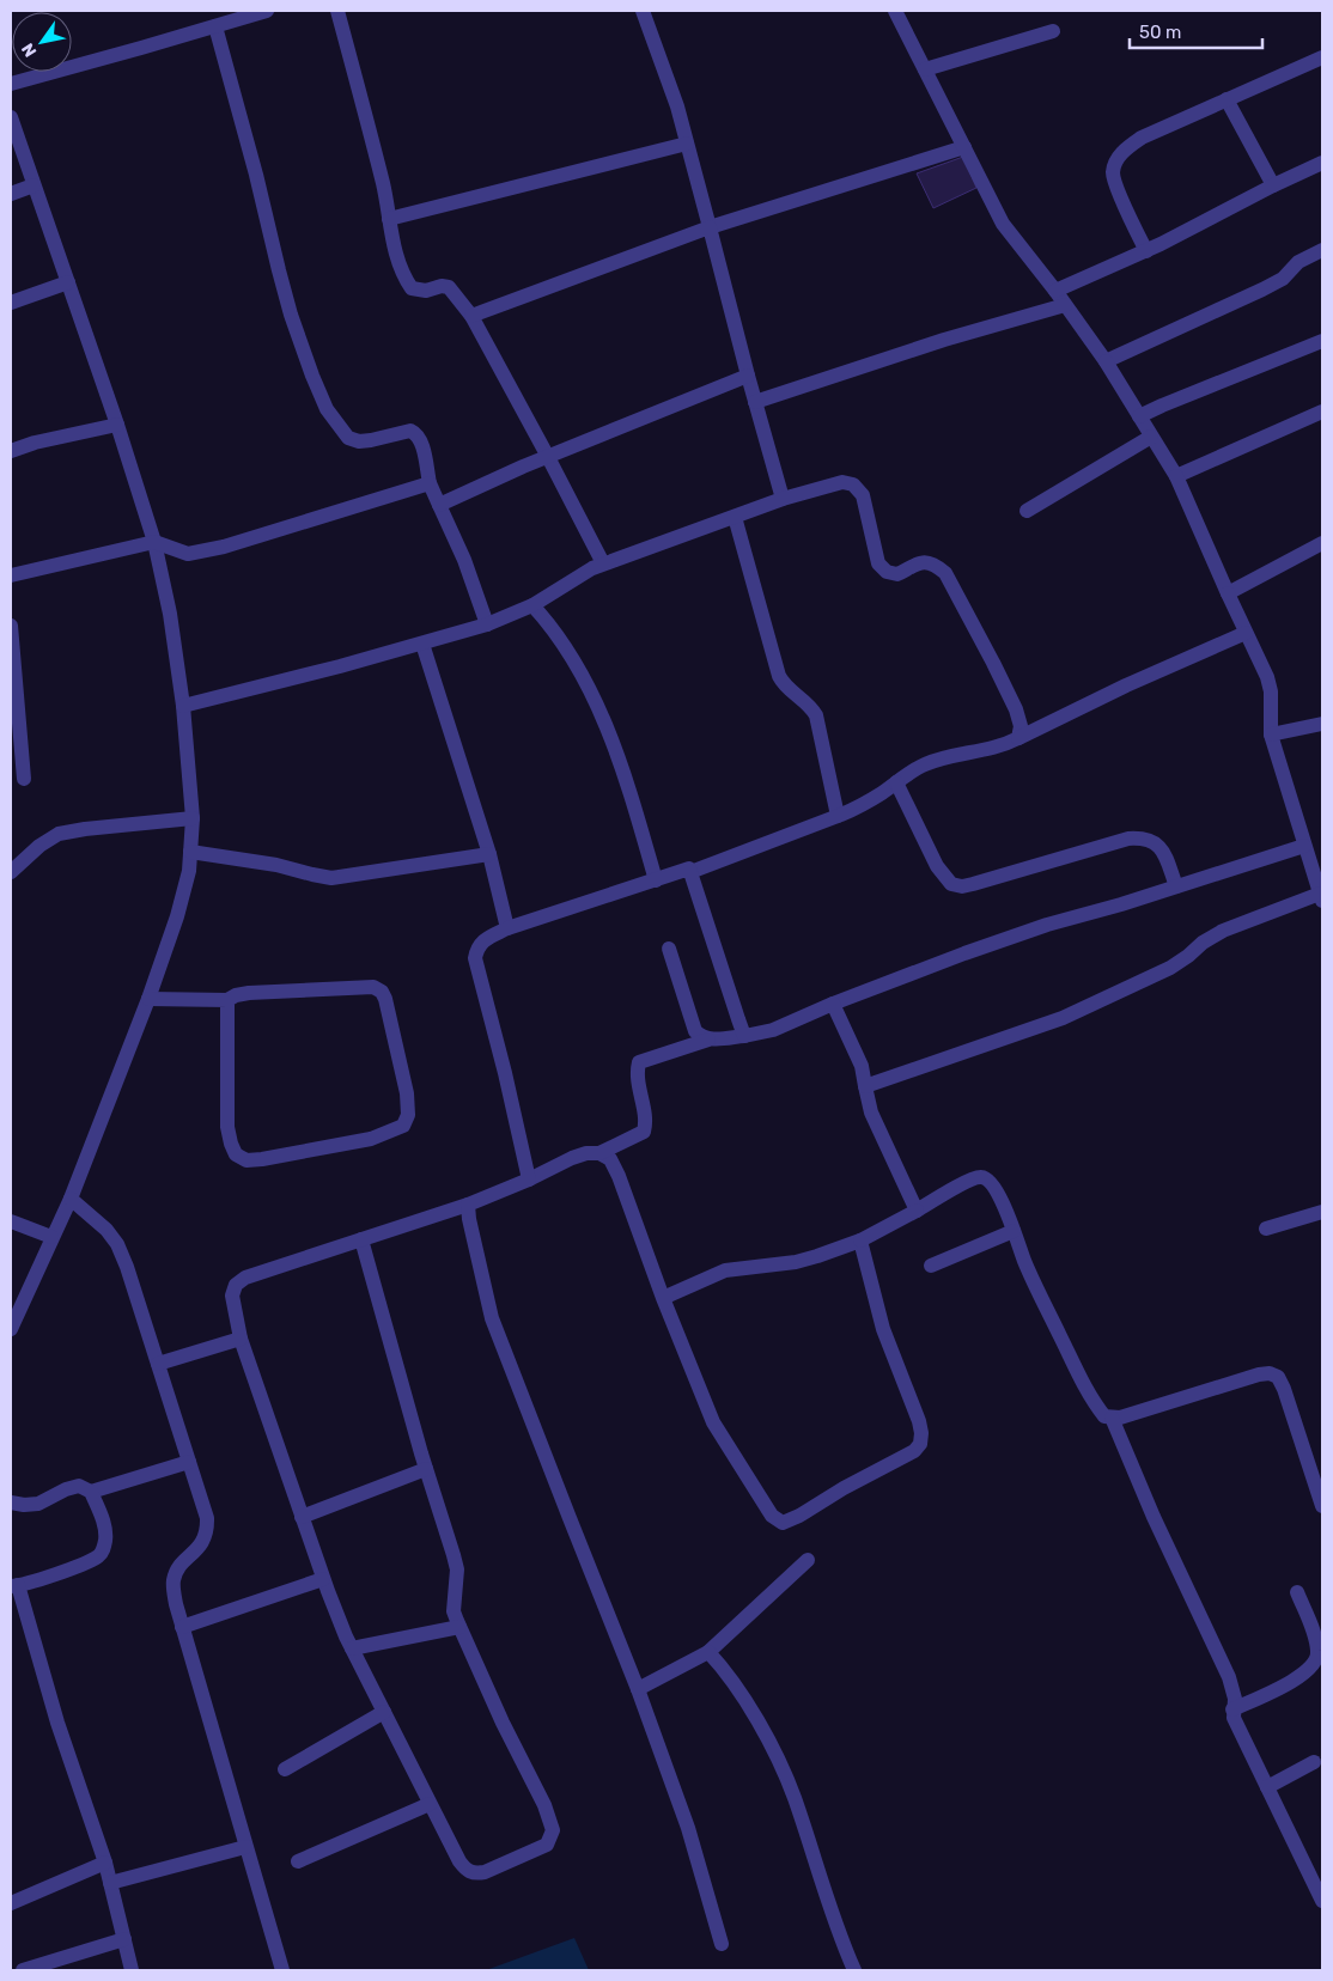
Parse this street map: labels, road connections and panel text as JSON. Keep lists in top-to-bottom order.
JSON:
{
  "scale_bar": "50 m",
  "north": "bottom left"
}
